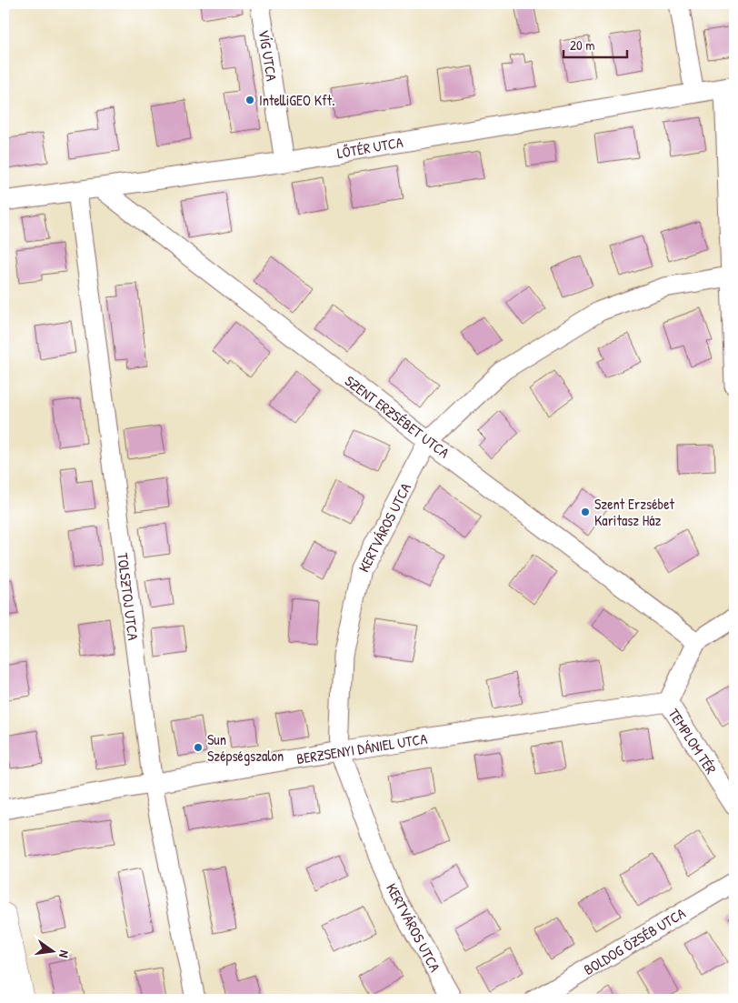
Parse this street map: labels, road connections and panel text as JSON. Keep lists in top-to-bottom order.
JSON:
{
  "streets": {
    "street": [
      "VÍG UTCA",
      "LŐTÉR UTCA",
      "SZENT ERZSÉBET UTCA",
      "KERTVÁROS UTCA",
      "TOLSZTOJ UTCA",
      "TEMPLOM TÉR",
      "BERZSENYI DÁNIEL UTCA",
      "BOLDOG ÖZSÉB UTCA"
    ]
  },
  "crossings": [
    ["VÍG UTCA", "LŐTÉR UTCA"],
    ["LŐTÉR UTCA", "SZENT ERZSÉBET UTCA"],
    ["LŐTÉR UTCA", "TOLSZTOJ UTCA"],
    ["SZENT ERZSÉBET UTCA", "KERTVÁROS UTCA"],
    ["SZENT ERZSÉBET UTCA", "TEMPLOM TÉR"],
    ["KERTVÁROS UTCA", "BERZSENYI DÁNIEL UTCA"],
    ["TOLSZTOJ UTCA", "BERZSENYI DÁNIEL UTCA"],
    ["TEMPLOM TÉR", "BERZSENYI DÁNIEL UTCA"]
  ],
  "places": ["IntelliGEO Kft.", "Szent Erzsébet Karitasz Ház", "Sun Szépségszalon"],
  "scale_bar": "20 m",
  "north": "right"
}
